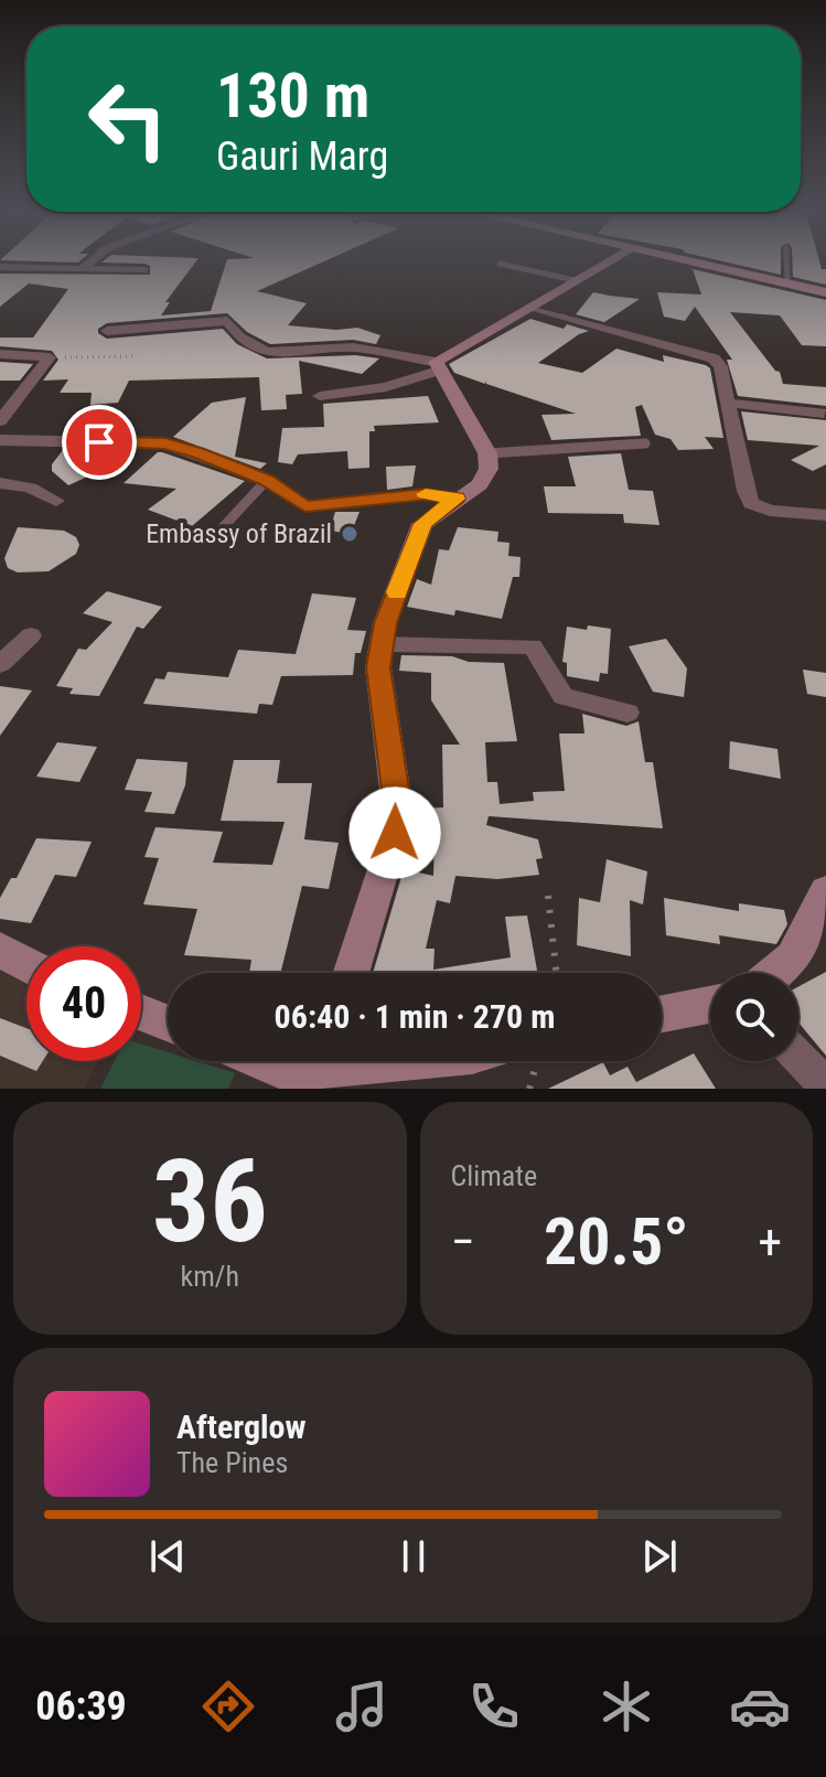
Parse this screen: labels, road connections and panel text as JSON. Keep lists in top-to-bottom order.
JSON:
{
  "places": ["Embassy of Brazil"],
  "page": {
    "turn": ["130 m", "Gauri Marg"],
    "limit": "40",
    "trip": "06:40 · 1 min · 270 m",
    "tile": [
      ["36", "km/h"],
      "Climate"
    ],
    "heat": ["−", "20.5°", "+"],
    "song": ["Afterglow", "The Pines"],
    "tabs": "06:39"
  }
}
